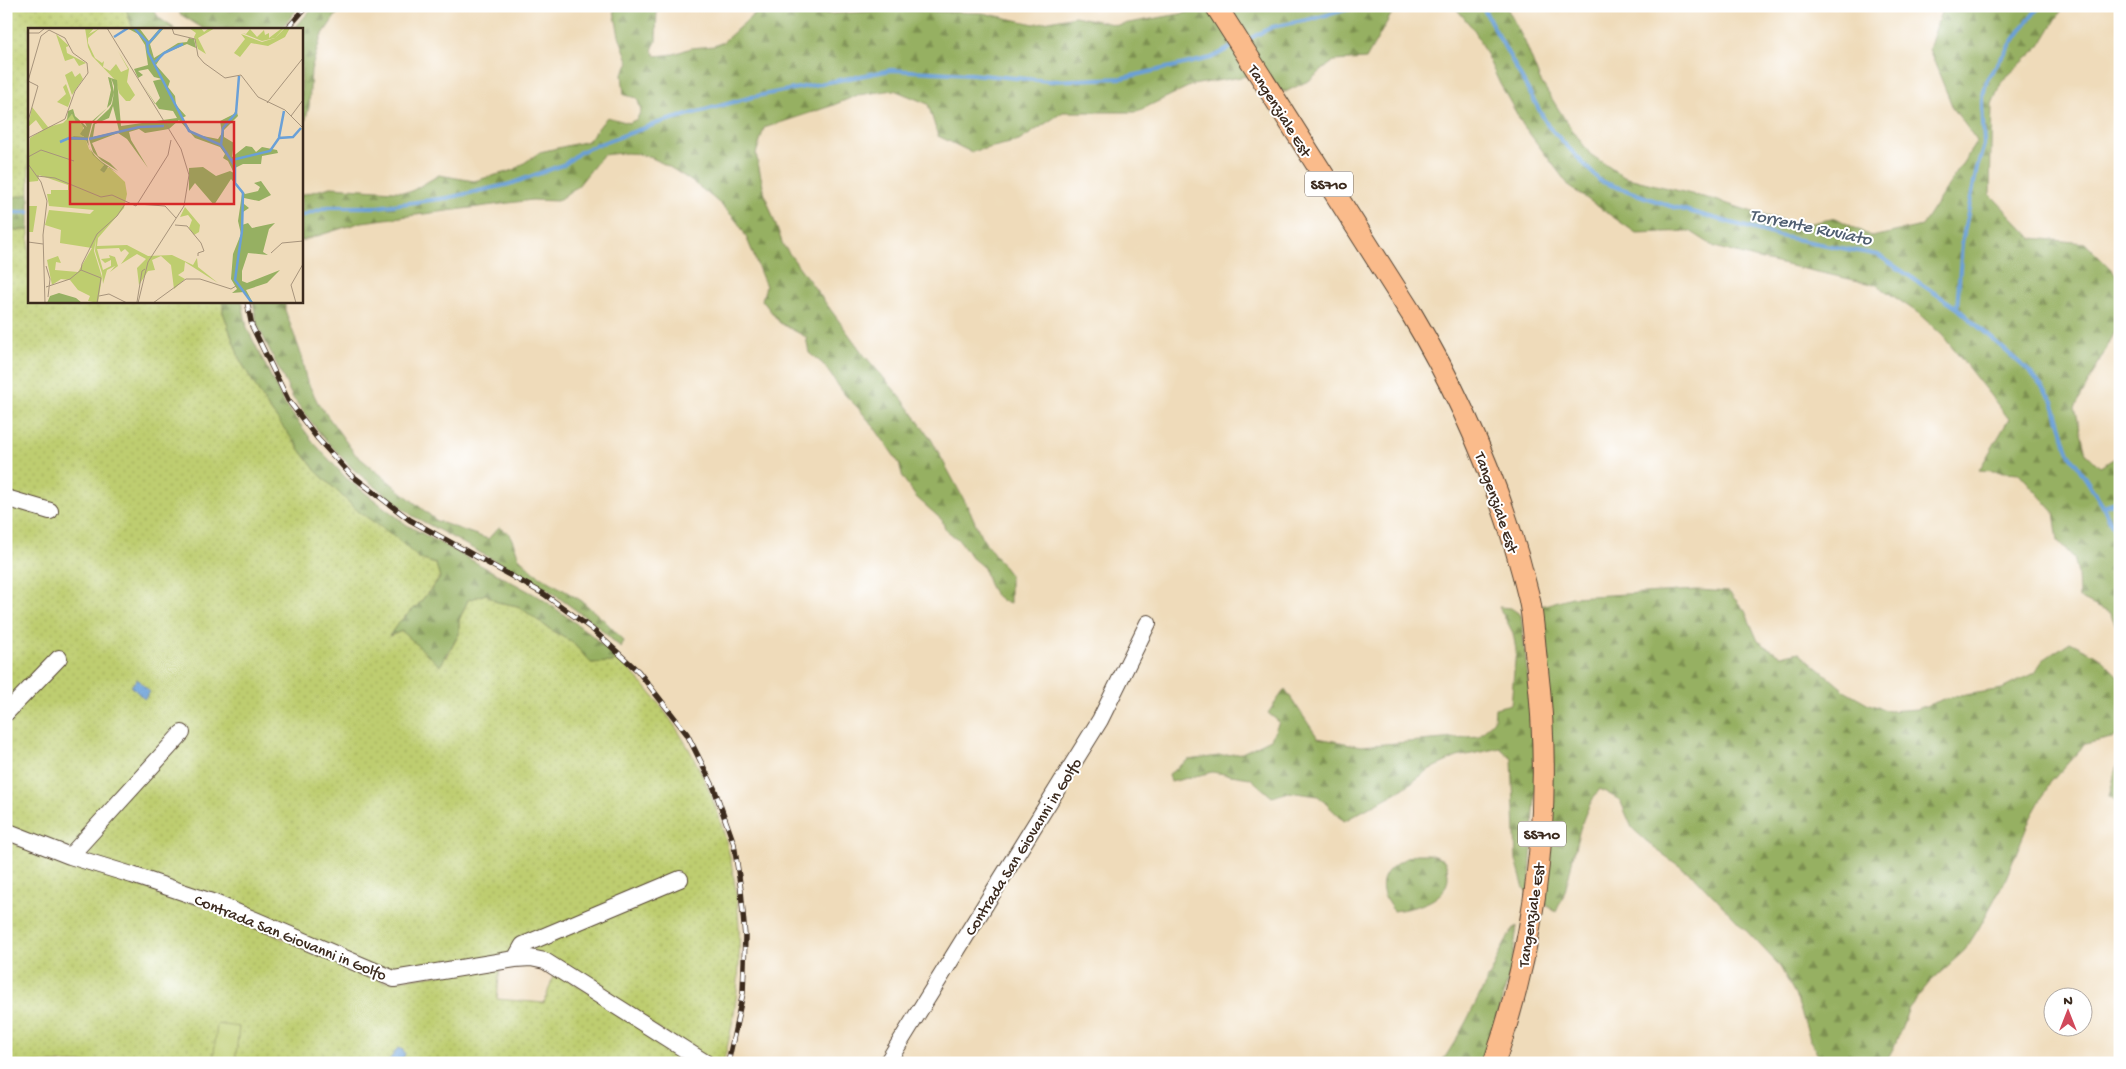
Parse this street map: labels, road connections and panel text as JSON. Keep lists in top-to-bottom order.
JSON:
{
  "streets": {
    "main road": ["Tangenziale Est", "SS710"],
    "street": ["Contrada San Giovanni in Golfo"]
  },
  "water": ["Torrente Ruviato"],
  "north": "top"
}
